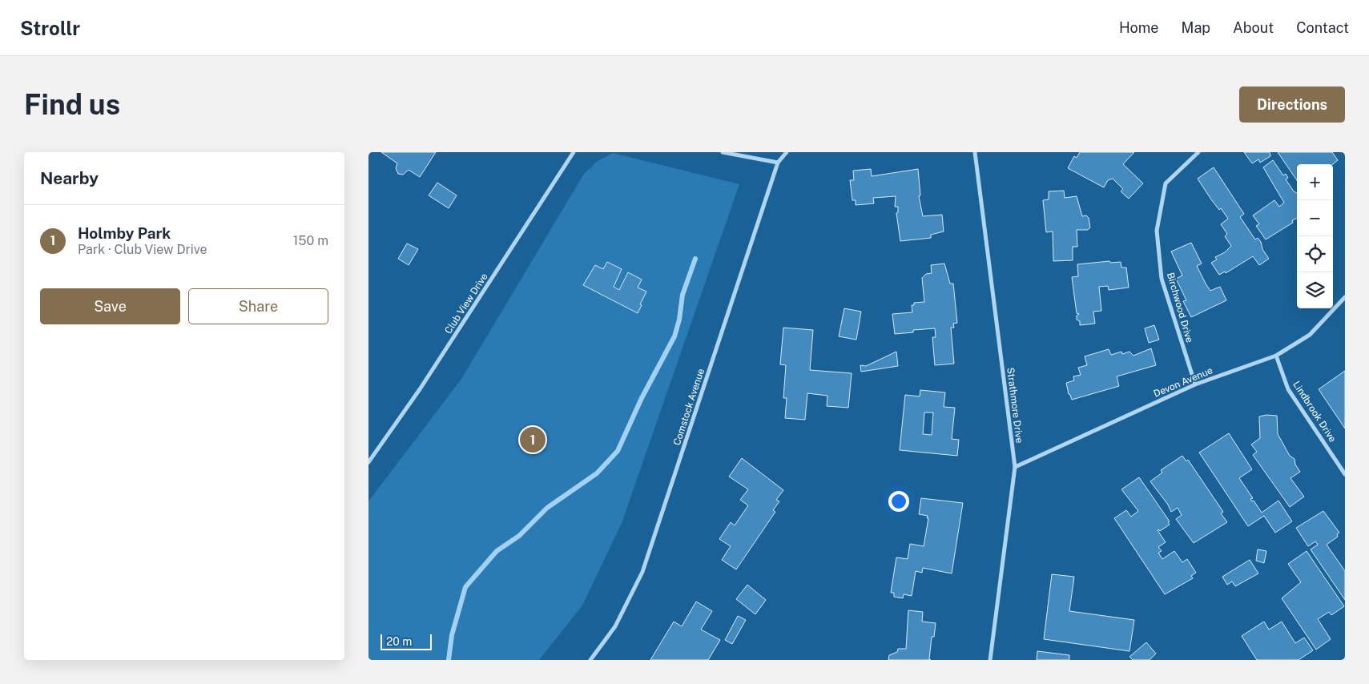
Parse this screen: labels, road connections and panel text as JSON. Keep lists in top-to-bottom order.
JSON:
{
  "streets": {
    "street": [
      "Club View Drive",
      "Birchwood Drive",
      "Devon Avenue",
      "Strathmore Drive",
      "Comstock Avenue",
      "Lindbrook Drive"
    ]
  },
  "crossings": [
    ["Birchwood Drive", "Devon Avenue"],
    ["Devon Avenue", "Strathmore Drive"],
    ["Devon Avenue", "Lindbrook Drive"]
  ],
  "scale_bar": "20 m",
  "page": {
    "header": "Strollr",
    "nav": [
      "Home",
      "Map",
      "About",
      "Contact"
    ],
    "buttons": [
      "Directions",
      ["Save", "Share"]
    ],
    "title": "Find us",
    "heading": "Nearby",
    "map_buttons": ["+", "−"],
    "list": [
      {
        "mark": "1",
        "name": "Holmby Park",
        "note": "Park · Club View Drive",
        "value": "150 m"
      }
    ],
    "pins": "1",
    "scale": "20 m"
  }
}
